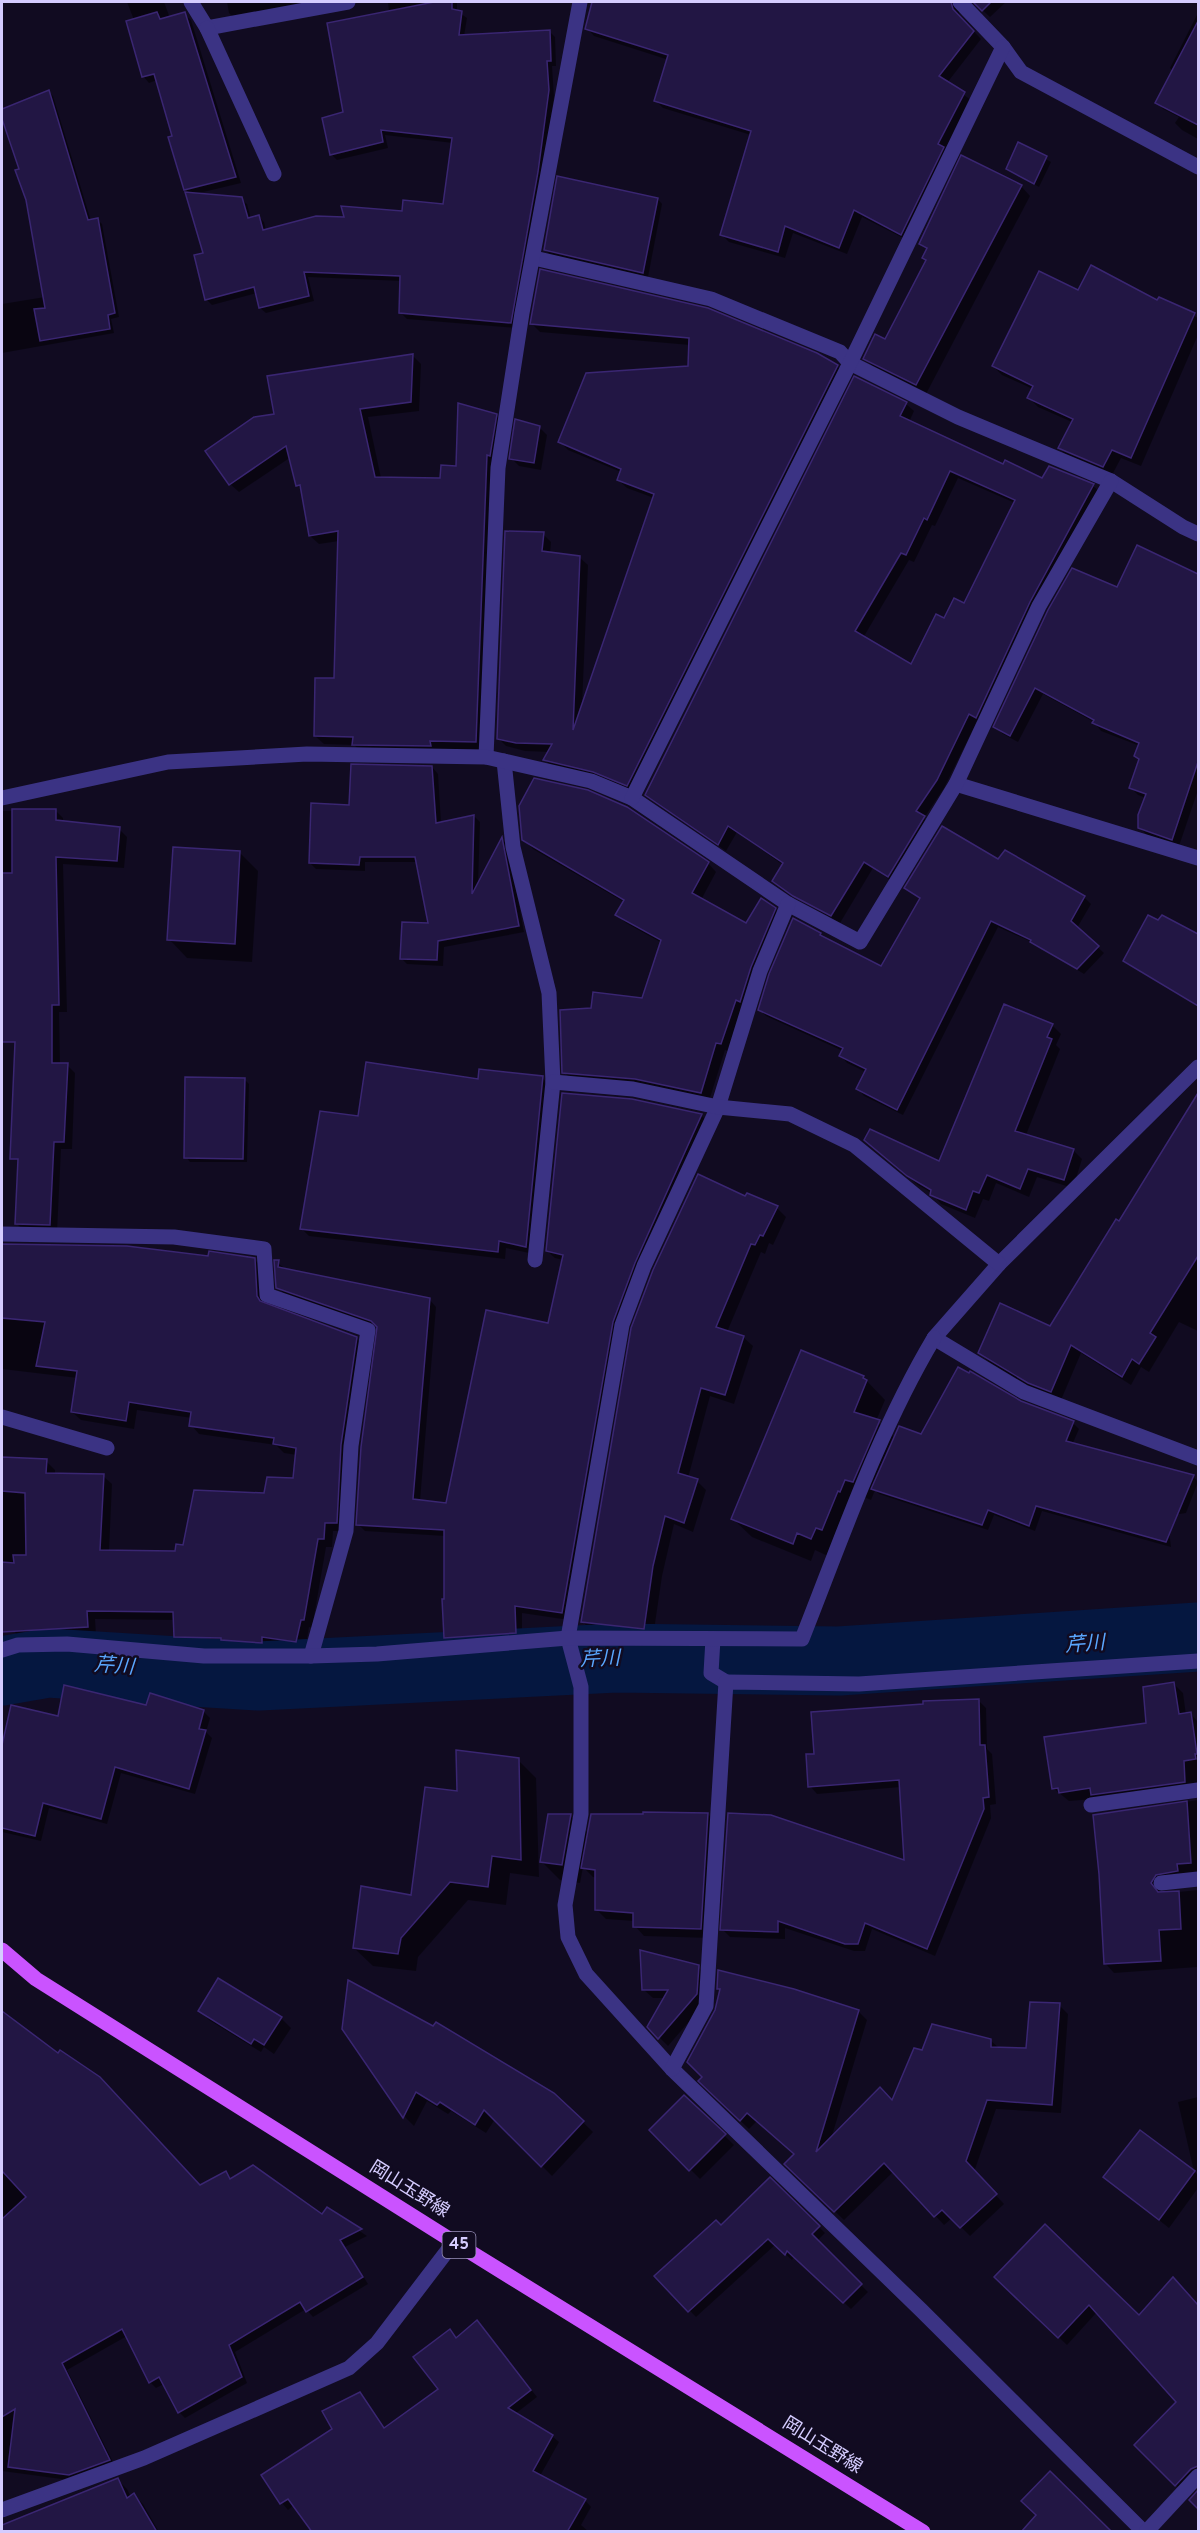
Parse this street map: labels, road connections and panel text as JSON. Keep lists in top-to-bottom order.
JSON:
{
  "streets": {
    "main road": ["岡山玉野線", "45"]
  },
  "water": ["芹川"]
}
